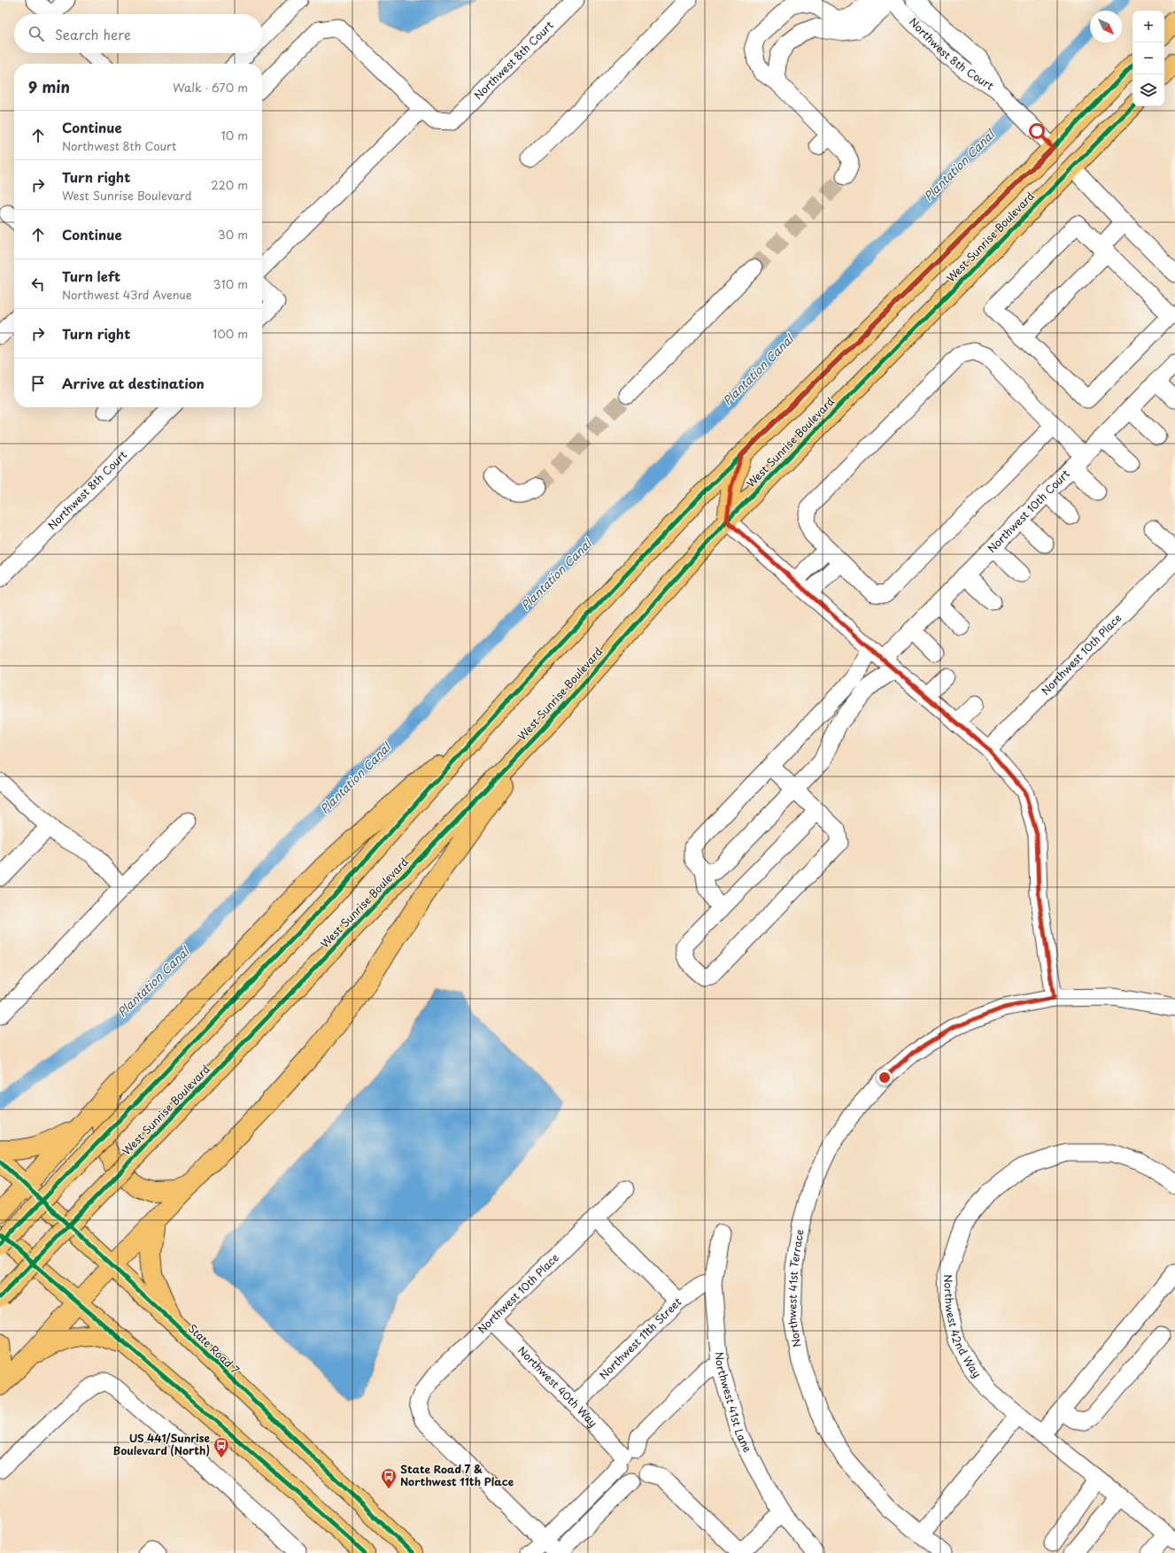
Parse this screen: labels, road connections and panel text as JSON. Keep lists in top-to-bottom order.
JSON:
{
  "streets": {
    "main road": ["West Sunrise Boulevard", "State Road 7"],
    "street": [
      "Northwest 8th Court",
      "Northwest 10th Court",
      "Northwest 10th Place",
      "Northwest 41st Terrace",
      "Northwest 42nd Way",
      "Northwest 11th Street",
      "Northwest 40th Way",
      "Northwest 41st Lane"
    ]
  },
  "crossings": [
    ["Northwest 8th Court", "West Sunrise Boulevard"],
    ["Northwest 10th Place", "Northwest 40th Way"],
    ["Northwest 11th Street", "Northwest 40th Way"],
    ["Northwest 11th Street", "Northwest 41st Lane"]
  ],
  "water": ["Plantation Canal"],
  "places": {
    "bus stop": ["US 441/Sunrise Boulevard (North)", "State Road 7 & Northwest 11th Place"]
  },
  "north": "bottom right",
  "page": {
    "map_buttons": ["+", "−"],
    "search": "Search here",
    "heading": ["9 min", "Walk · 670 m"],
    "list": [
      ["Continue", "Northwest 8th Court", "10 m"],
      ["Turn right", "West Sunrise Boulevard", "220 m"],
      ["Continue", "30 m"],
      ["Turn left", "Northwest 43rd Avenue", "310 m"],
      ["Turn right", "100 m"],
      "Arrive at destination"
    ]
  }
}
